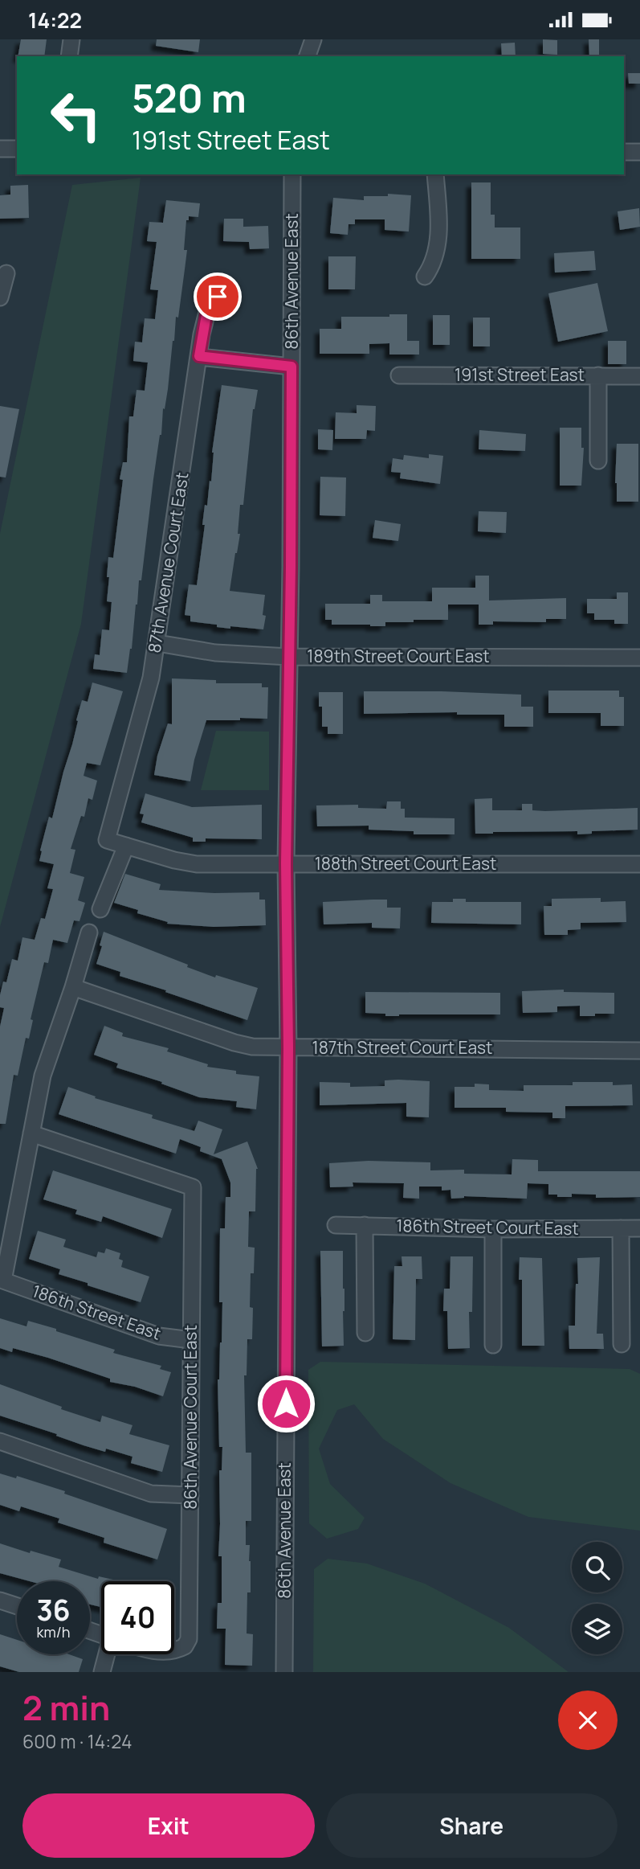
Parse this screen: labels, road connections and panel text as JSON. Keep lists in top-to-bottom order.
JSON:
{
  "streets": {
    "street": [
      "86th Avenue East",
      "191st Street East",
      "87th Avenue Court East",
      "189th Street Court East",
      "188th Street Court East",
      "187th Street Court East",
      "186th Street Court East",
      "186th Street East",
      "86th Avenue Court East"
    ]
  },
  "crossings": [
    ["86th Avenue East", "189th Street Court East"],
    ["86th Avenue East", "188th Street Court East"],
    ["86th Avenue East", "187th Street Court East"],
    ["87th Avenue Court East", "189th Street Court East"],
    ["87th Avenue Court East", "188th Street Court East"],
    ["186th Street East", "86th Avenue Court East"]
  ],
  "page": {
    "status": "14:22",
    "turn": ["520 m", "191st Street East"],
    "speed": "36 km/h",
    "limit": "40",
    "heading": ["2 min", "600 m · 14:24"],
    "buttons": ["Exit", "Share"]
  }
}
